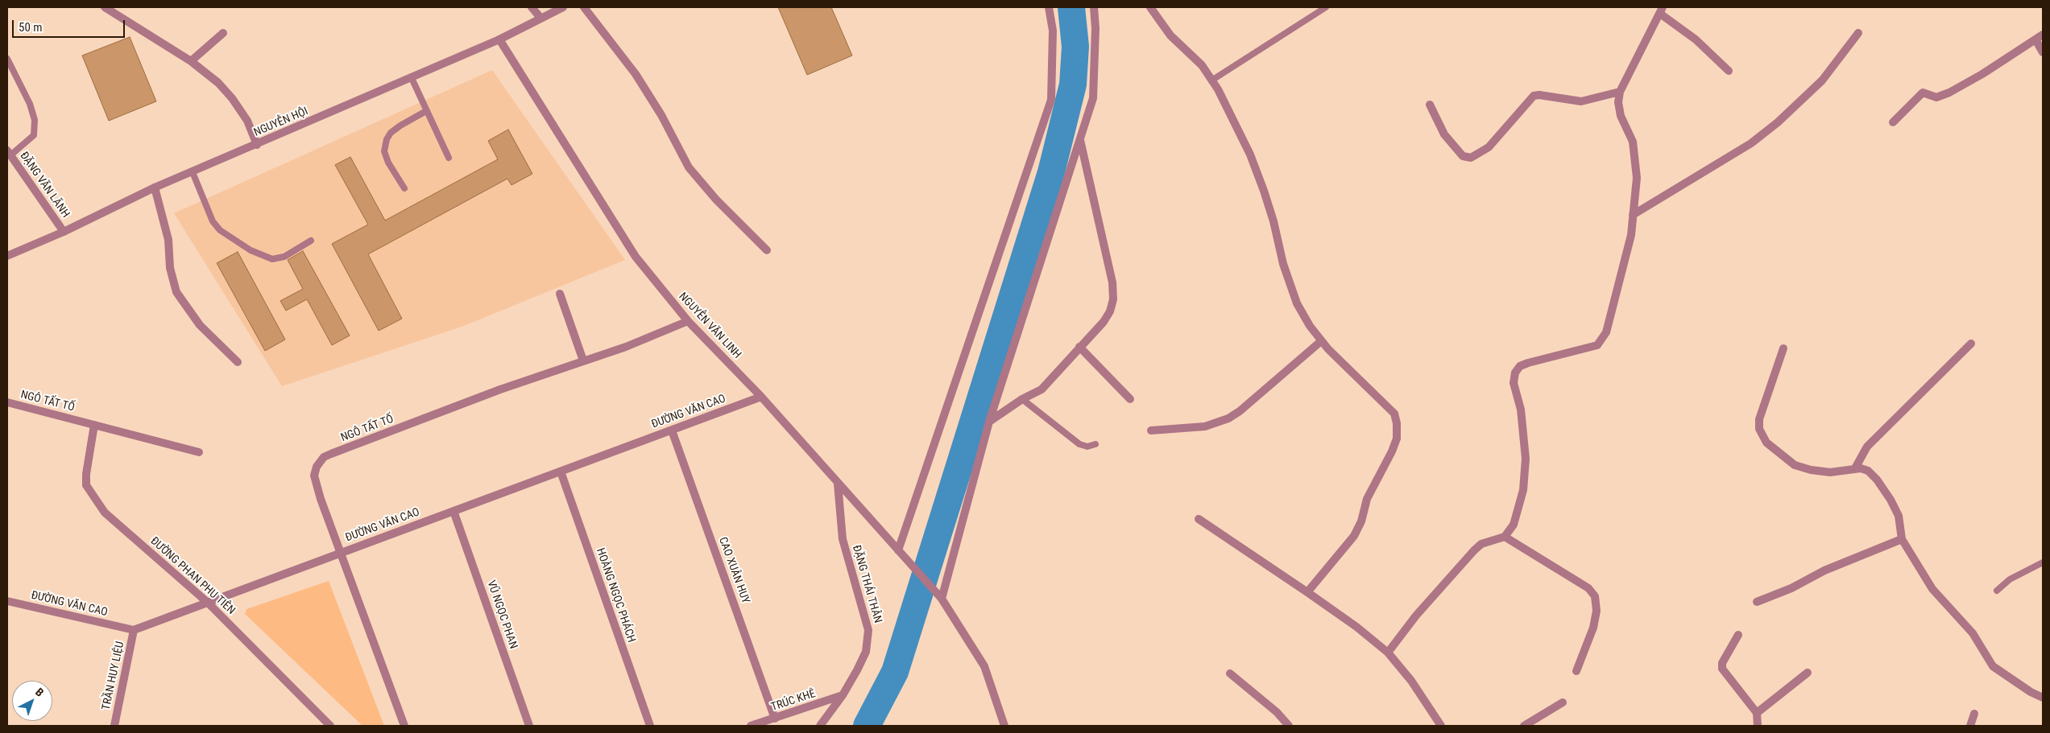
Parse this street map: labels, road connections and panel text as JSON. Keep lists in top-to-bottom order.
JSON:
{
  "streets": {
    "street": [
      "NGUYỄN HỘI",
      "ĐẶNG VĂN LÃNH",
      "NGUYỄN VĂN LINH",
      "NGÔ TẤT TỐ",
      "ĐƯỜNG VĂN CAO",
      "CAO XUÂN HUY",
      "ĐƯỜNG PHAN PHU TIÊN",
      "ĐẶNG THÁI THÂN",
      "HOÀNG NGỌC PHÁCH",
      "VŨ NGỌC PHAN",
      "TRẦN HUY LIỆU",
      "TRÚC KHÊ"
    ]
  },
  "crossings": [
    ["NGUYỄN HỘI", "ĐẶNG VĂN LÃNH"],
    ["NGUYỄN HỘI", "NGUYỄN VĂN LINH"],
    ["NGUYỄN VĂN LINH", "NGÔ TẤT TỐ"],
    ["NGUYỄN VĂN LINH", "ĐƯỜNG VĂN CAO"],
    ["NGUYỄN VĂN LINH", "ĐẶNG THÁI THÂN"],
    ["NGÔ TẤT TỐ", "ĐƯỜNG VĂN CAO"],
    ["NGÔ TẤT TỐ", "ĐƯỜNG PHAN PHU TIÊN"],
    ["ĐƯỜNG VĂN CAO", "CAO XUÂN HUY"],
    ["ĐƯỜNG VĂN CAO", "ĐƯỜNG PHAN PHU TIÊN"],
    ["ĐƯỜNG VĂN CAO", "HOÀNG NGỌC PHÁCH"],
    ["ĐƯỜNG VĂN CAO", "VŨ NGỌC PHAN"],
    ["ĐƯỜNG VĂN CAO", "TRẦN HUY LIỆU"],
    ["CAO XUÂN HUY", "TRÚC KHÊ"],
    ["ĐẶNG THÁI THÂN", "TRÚC KHÊ"]
  ],
  "scale_bar": "50 m",
  "north": "top right"
}
